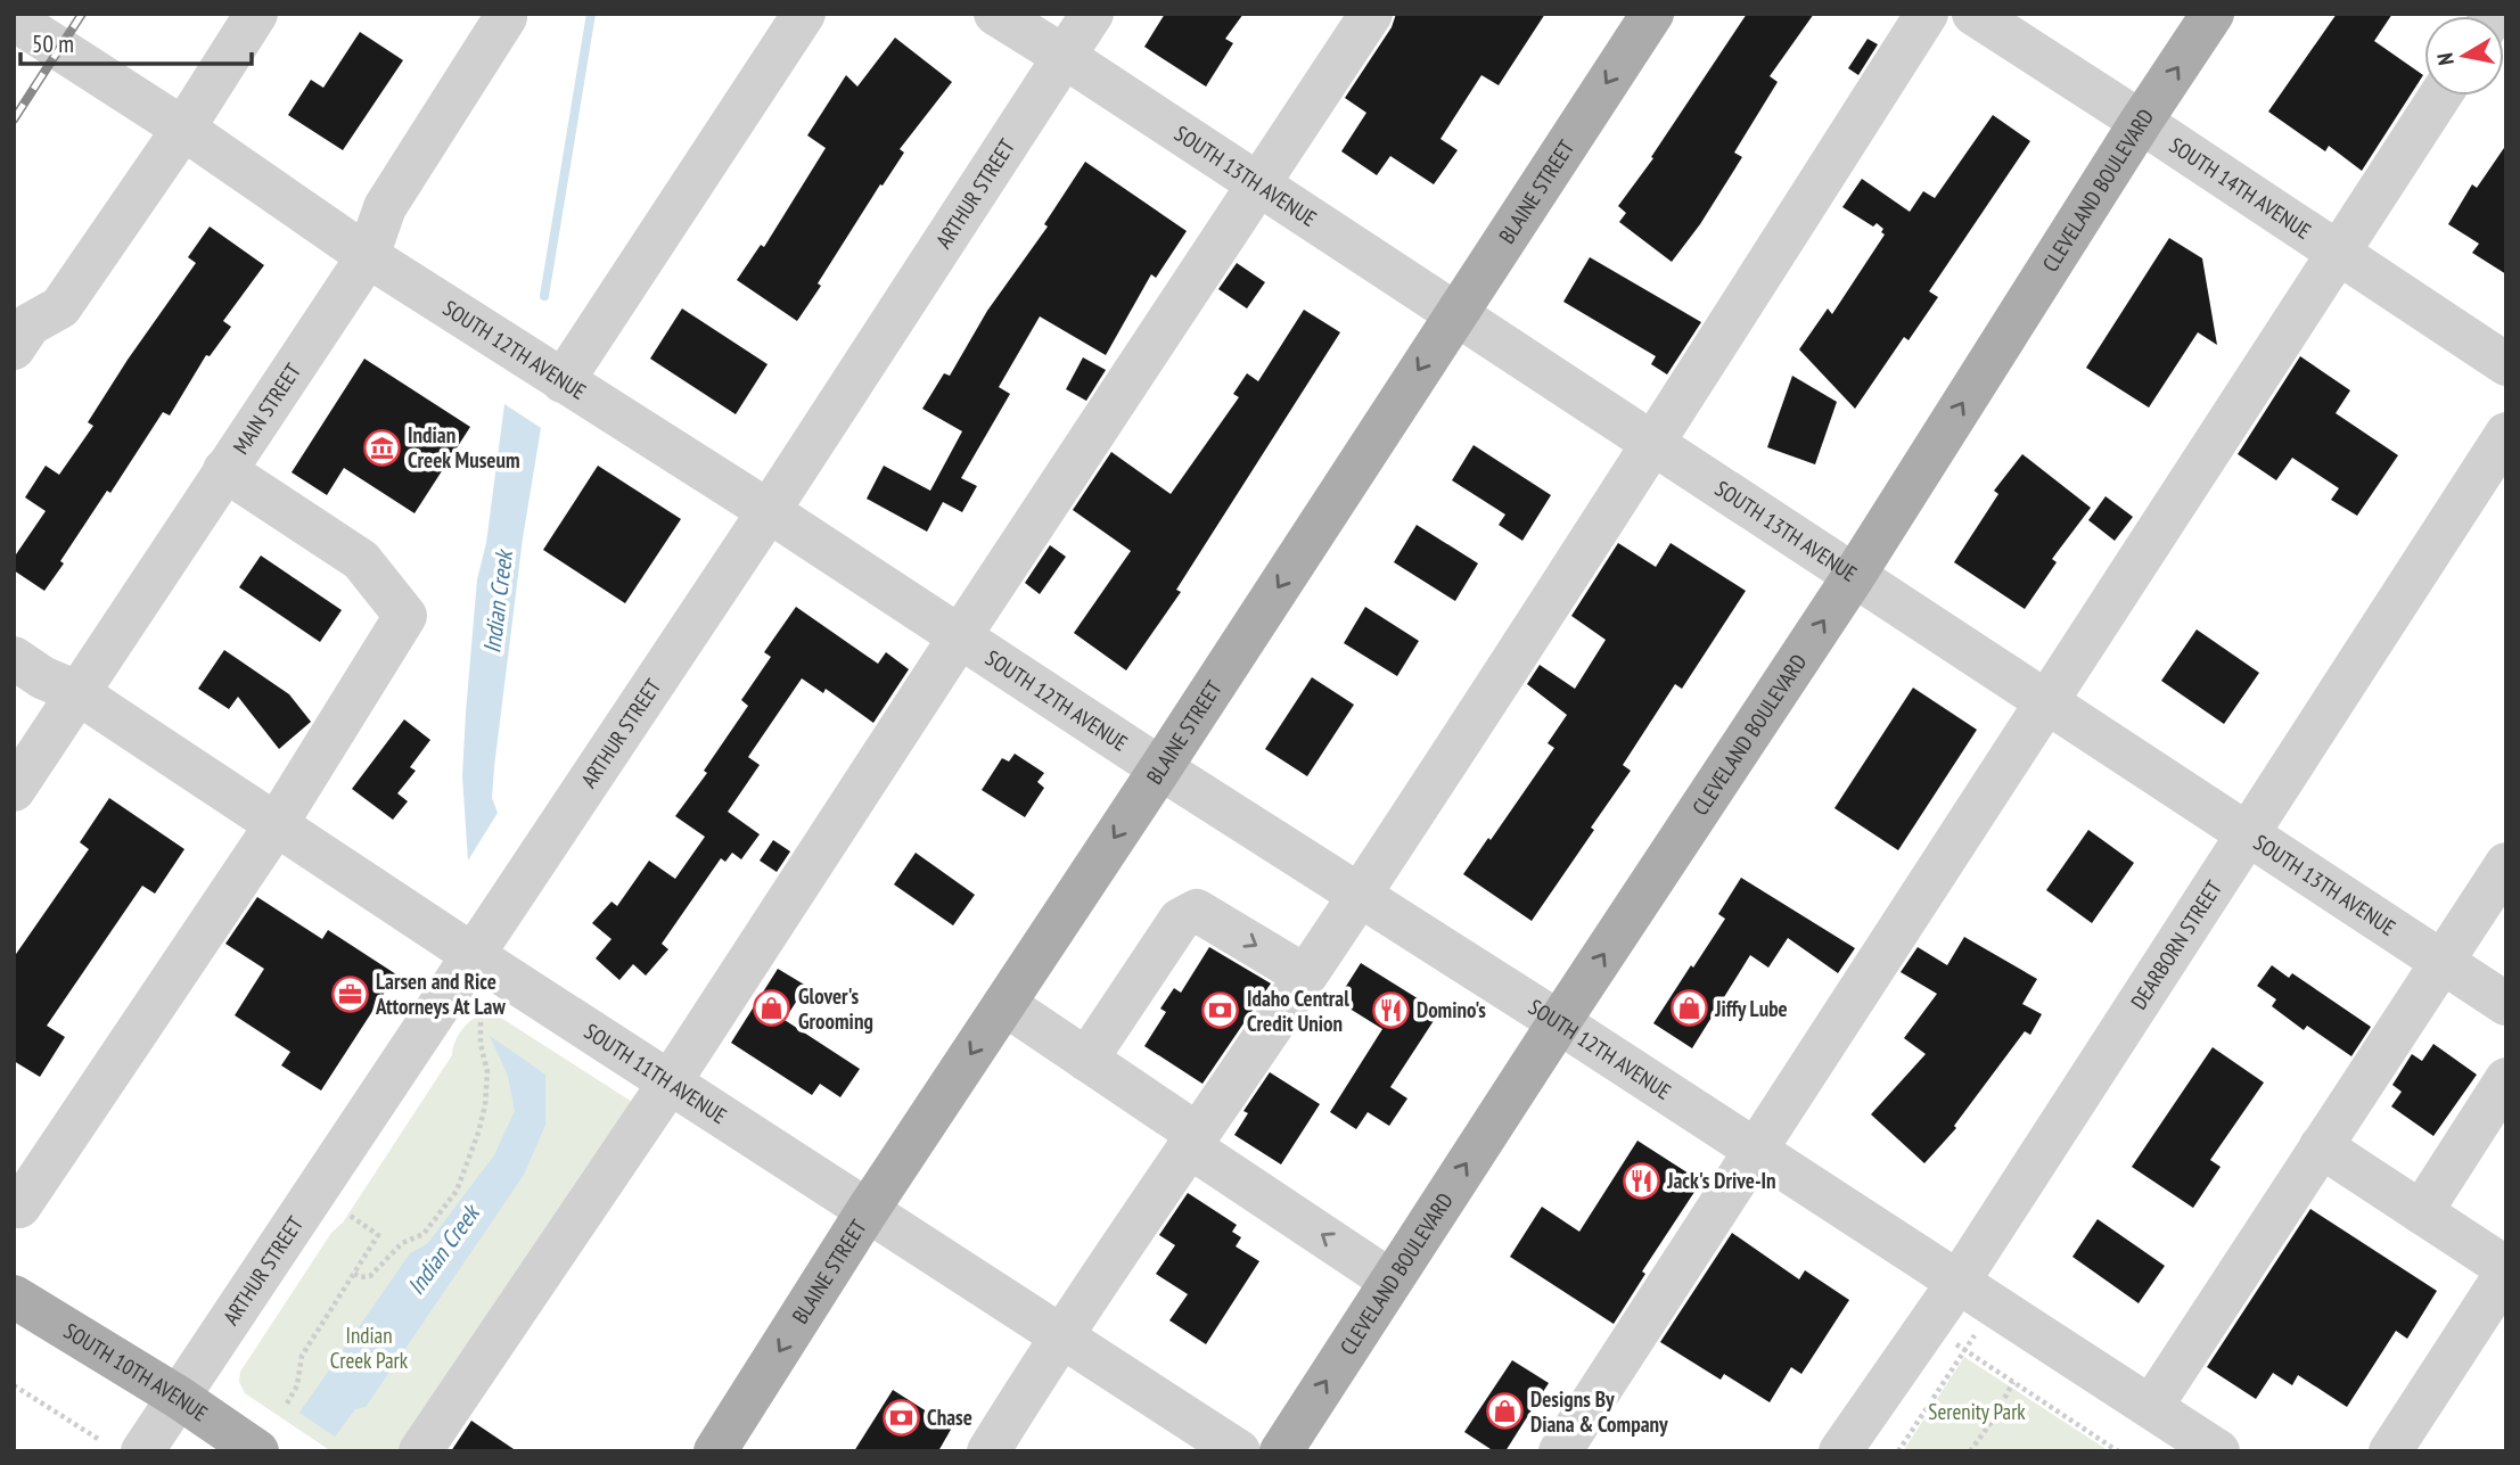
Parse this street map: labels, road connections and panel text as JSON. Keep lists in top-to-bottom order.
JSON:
{
  "streets": {
    "main road": ["BLAINE STREET", "CLEVELAND BOULEVARD", "SOUTH 10TH AVENUE"],
    "street": [
      "SOUTH 13TH AVENUE",
      "SOUTH 14TH AVENUE",
      "ARTHUR STREET",
      "SOUTH 12TH AVENUE",
      "MAIN STREET",
      "DEARBORN STREET",
      "SOUTH 11TH AVENUE"
    ]
  },
  "crossings": [
    ["SOUTH 13TH AVENUE", "BLAINE STREET"],
    ["SOUTH 13TH AVENUE", "CLEVELAND BOULEVARD"],
    ["SOUTH 13TH AVENUE", "ARTHUR STREET"],
    ["SOUTH 13TH AVENUE", "DEARBORN STREET"],
    ["SOUTH 14TH AVENUE", "CLEVELAND BOULEVARD"],
    ["BLAINE STREET", "SOUTH 12TH AVENUE"],
    ["BLAINE STREET", "SOUTH 11TH AVENUE"],
    ["CLEVELAND BOULEVARD", "SOUTH 12TH AVENUE"],
    ["ARTHUR STREET", "SOUTH 12TH AVENUE"],
    ["ARTHUR STREET", "SOUTH 11TH AVENUE"],
    ["ARTHUR STREET", "SOUTH 10TH AVENUE"],
    ["SOUTH 12TH AVENUE", "MAIN STREET"],
    ["SOUTH 12TH AVENUE", "DEARBORN STREET"],
    ["MAIN STREET", "SOUTH 11TH AVENUE"]
  ],
  "one_way": ["BLAINE STREET", "CLEVELAND BOULEVARD"],
  "water": ["Indian Creek"],
  "parks": ["Indian Creek Park", "Serenity Park"],
  "places": {
    "museum": ["Indian Creek Museum"],
    "office": ["Larsen and Rice Attorneys At Law"],
    "shop": ["Glover's Grooming", "Jiffy Lube", "Designs By Diana & Company"],
    "restaurant": ["Domino's", "Jack's Drive-In"],
    "bank": ["Idaho Central Credit Union", "Chase"]
  },
  "scale_bar": "50 m",
  "north": "left"
}
